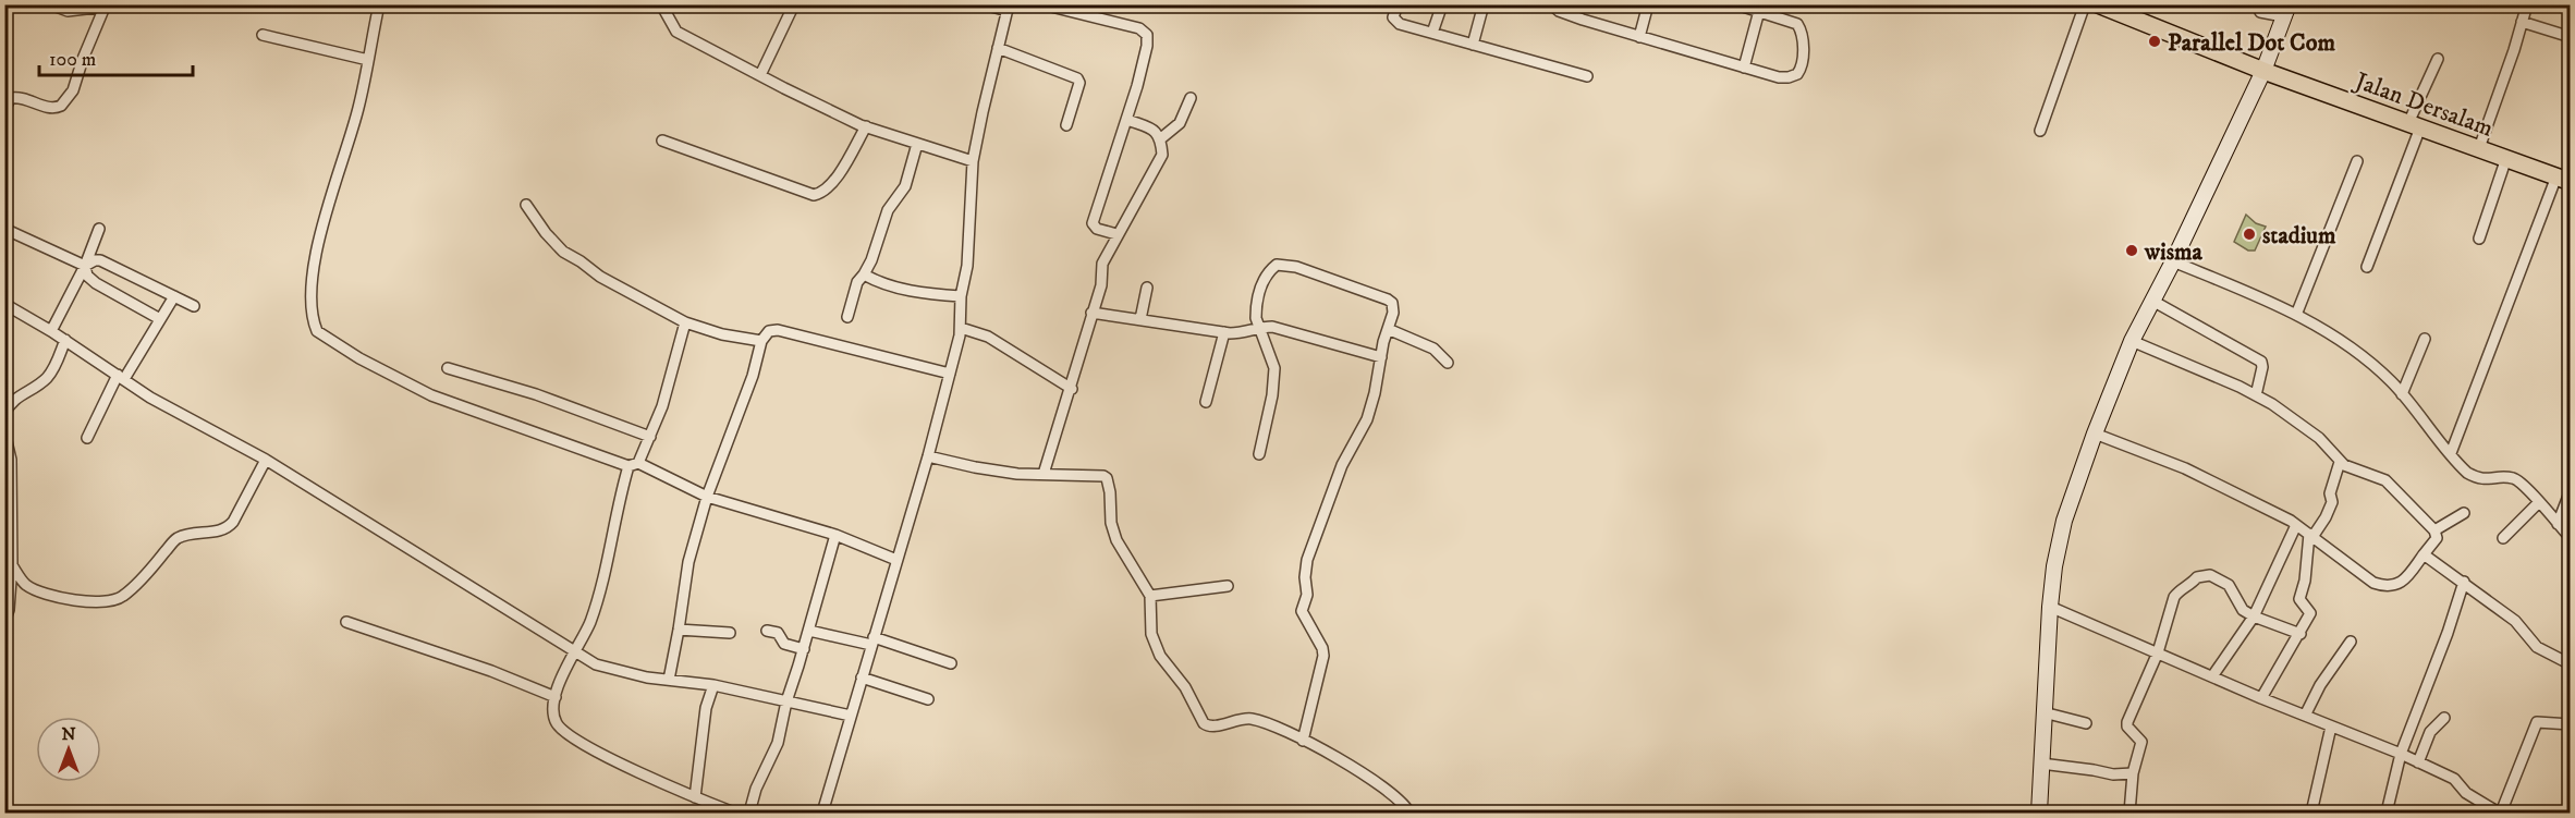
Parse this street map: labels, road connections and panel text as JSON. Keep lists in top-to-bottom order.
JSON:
{
  "streets": {
    "main road": ["Jalan Dersalam"]
  },
  "places": ["Parallel Dot Com", "stadium", "wisma"],
  "scale_bar": "100 m",
  "north": "top"
}
